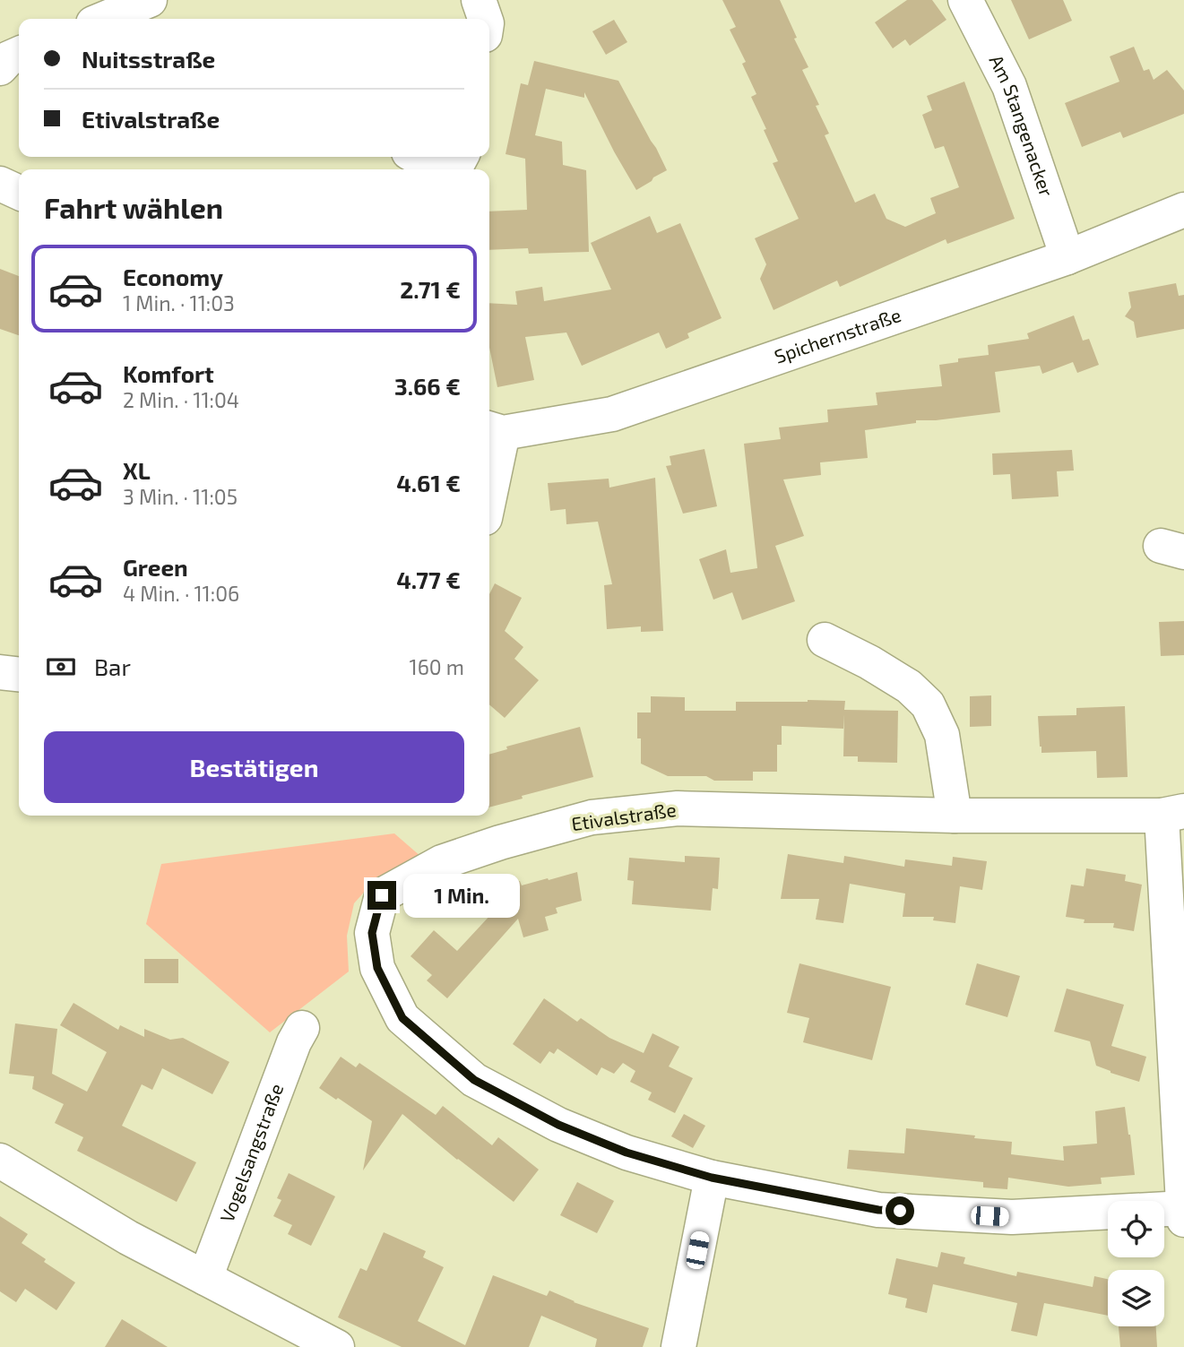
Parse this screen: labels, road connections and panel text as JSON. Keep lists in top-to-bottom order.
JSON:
{
  "streets": {
    "street": [
      "Am Stangenacker",
      "Spichernstraße",
      "Etivalstraße",
      "Vogelsangstraße"
    ]
  },
  "crossings": [
    ["Am Stangenacker", "Spichernstraße"]
  ],
  "page": {
    "banner": ["Nuitsstraße", "Etivalstraße"],
    "heading": "Fahrt wählen",
    "list": [
      {
        "name": "Economy",
        "note": "1 Min. · 11:03",
        "value": "2.71 €"
      },
      {
        "name": "Komfort",
        "note": "2 Min. · 11:04",
        "value": "3.66 €"
      },
      {
        "name": "XL",
        "note": "3 Min. · 11:05",
        "value": "4.61 €"
      },
      {
        "name": "Green",
        "note": "4 Min. · 11:06",
        "value": "4.77 €"
      }
    ],
    "pay": ["Bar", "160 m"],
    "buttons": "Bestätigen",
    "bubble": "1 Min."
  }
}
